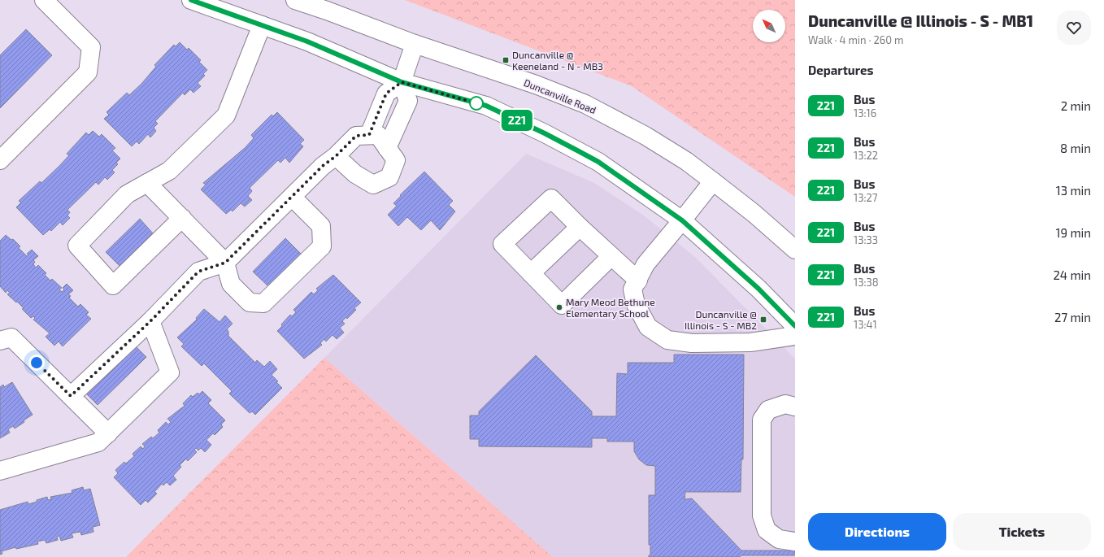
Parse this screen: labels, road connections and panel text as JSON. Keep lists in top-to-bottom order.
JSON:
{
  "streets": {
    "main road": ["Duncanville Road"]
  },
  "places": {
    "transit": ["Duncanville @ Keeneland - N - MB3", "Duncanville @ Illinois - S - MB2"],
    "other": ["Mary Meod Bethune Elementary School"]
  },
  "lines": ["bus line 221"],
  "north": "top left",
  "page": {
    "on_map": "221",
    "heading": [
      ["Duncanville @ Illinois - S - MB1", "Walk · 4 min · 260 m"],
      "Departures"
    ],
    "list": [
      {
        "mark": "221",
        "name": "Bus",
        "note": "13:16",
        "value": "2 min"
      },
      {
        "mark": "221",
        "name": "Bus",
        "note": "13:22",
        "value": "8 min"
      },
      {
        "mark": "221",
        "name": "Bus",
        "note": "13:27",
        "value": "13 min"
      },
      {
        "mark": "221",
        "name": "Bus",
        "note": "13:33",
        "value": "19 min"
      },
      {
        "mark": "221",
        "name": "Bus",
        "note": "13:38",
        "value": "24 min"
      },
      {
        "mark": "221",
        "name": "Bus",
        "note": "13:41",
        "value": "27 min"
      }
    ],
    "buttons": ["Directions", "Tickets"]
  }
}
